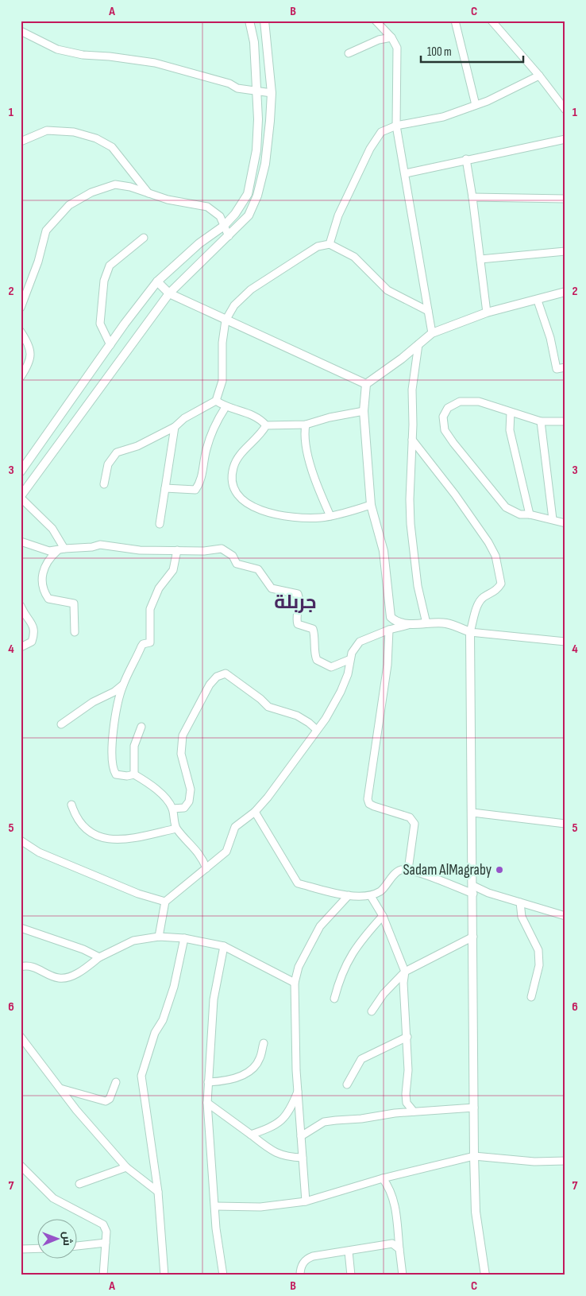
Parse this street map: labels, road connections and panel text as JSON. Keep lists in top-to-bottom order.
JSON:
{
  "districts": ["جربلة"],
  "places": ["Sadam AlMagraby"],
  "scale_bar": "100 m",
  "north": "right",
  "grid": {
    "columns": ["A", "B", "C"],
    "rows": [
      "1",
      "2",
      "3",
      "4",
      "5",
      "6",
      "7"
    ]
  }
}
